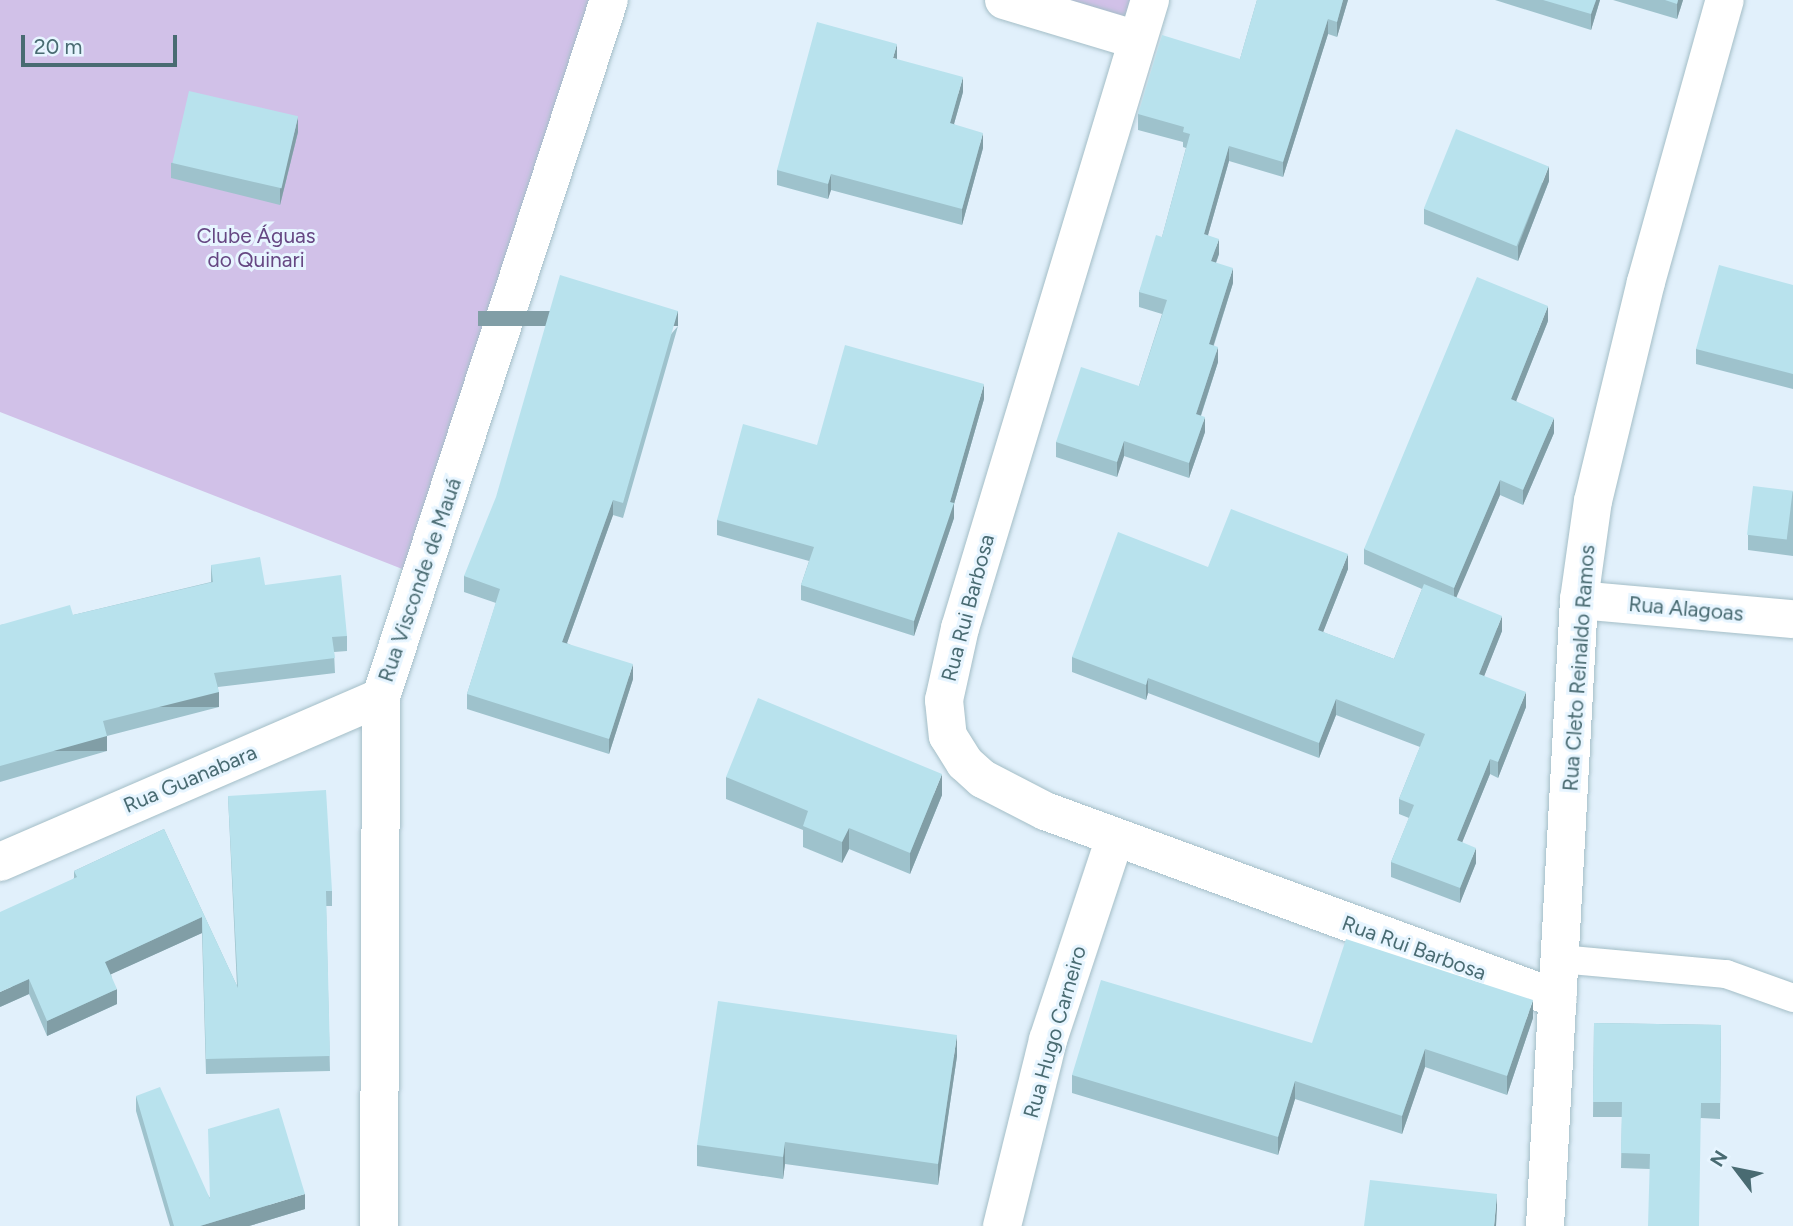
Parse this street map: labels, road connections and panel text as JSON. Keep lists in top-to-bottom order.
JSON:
{
  "streets": {
    "street": [
      "Rua Visconde de Mauá",
      "Rua Rui Barbosa",
      "Rua Alagoas",
      "Rua Cleto Reinaldo Ramos",
      "Rua Guanabara",
      "Rua Hugo Carneiro"
    ]
  },
  "crossings": [
    ["Rua Visconde de Mauá", "Rua Guanabara"],
    ["Rua Rui Barbosa", "Rua Cleto Reinaldo Ramos"],
    ["Rua Rui Barbosa", "Rua Hugo Carneiro"],
    ["Rua Alagoas", "Rua Cleto Reinaldo Ramos"]
  ],
  "parks": ["Clube Águas do Quinari"],
  "scale_bar": "20 m",
  "north": "top left"
}
